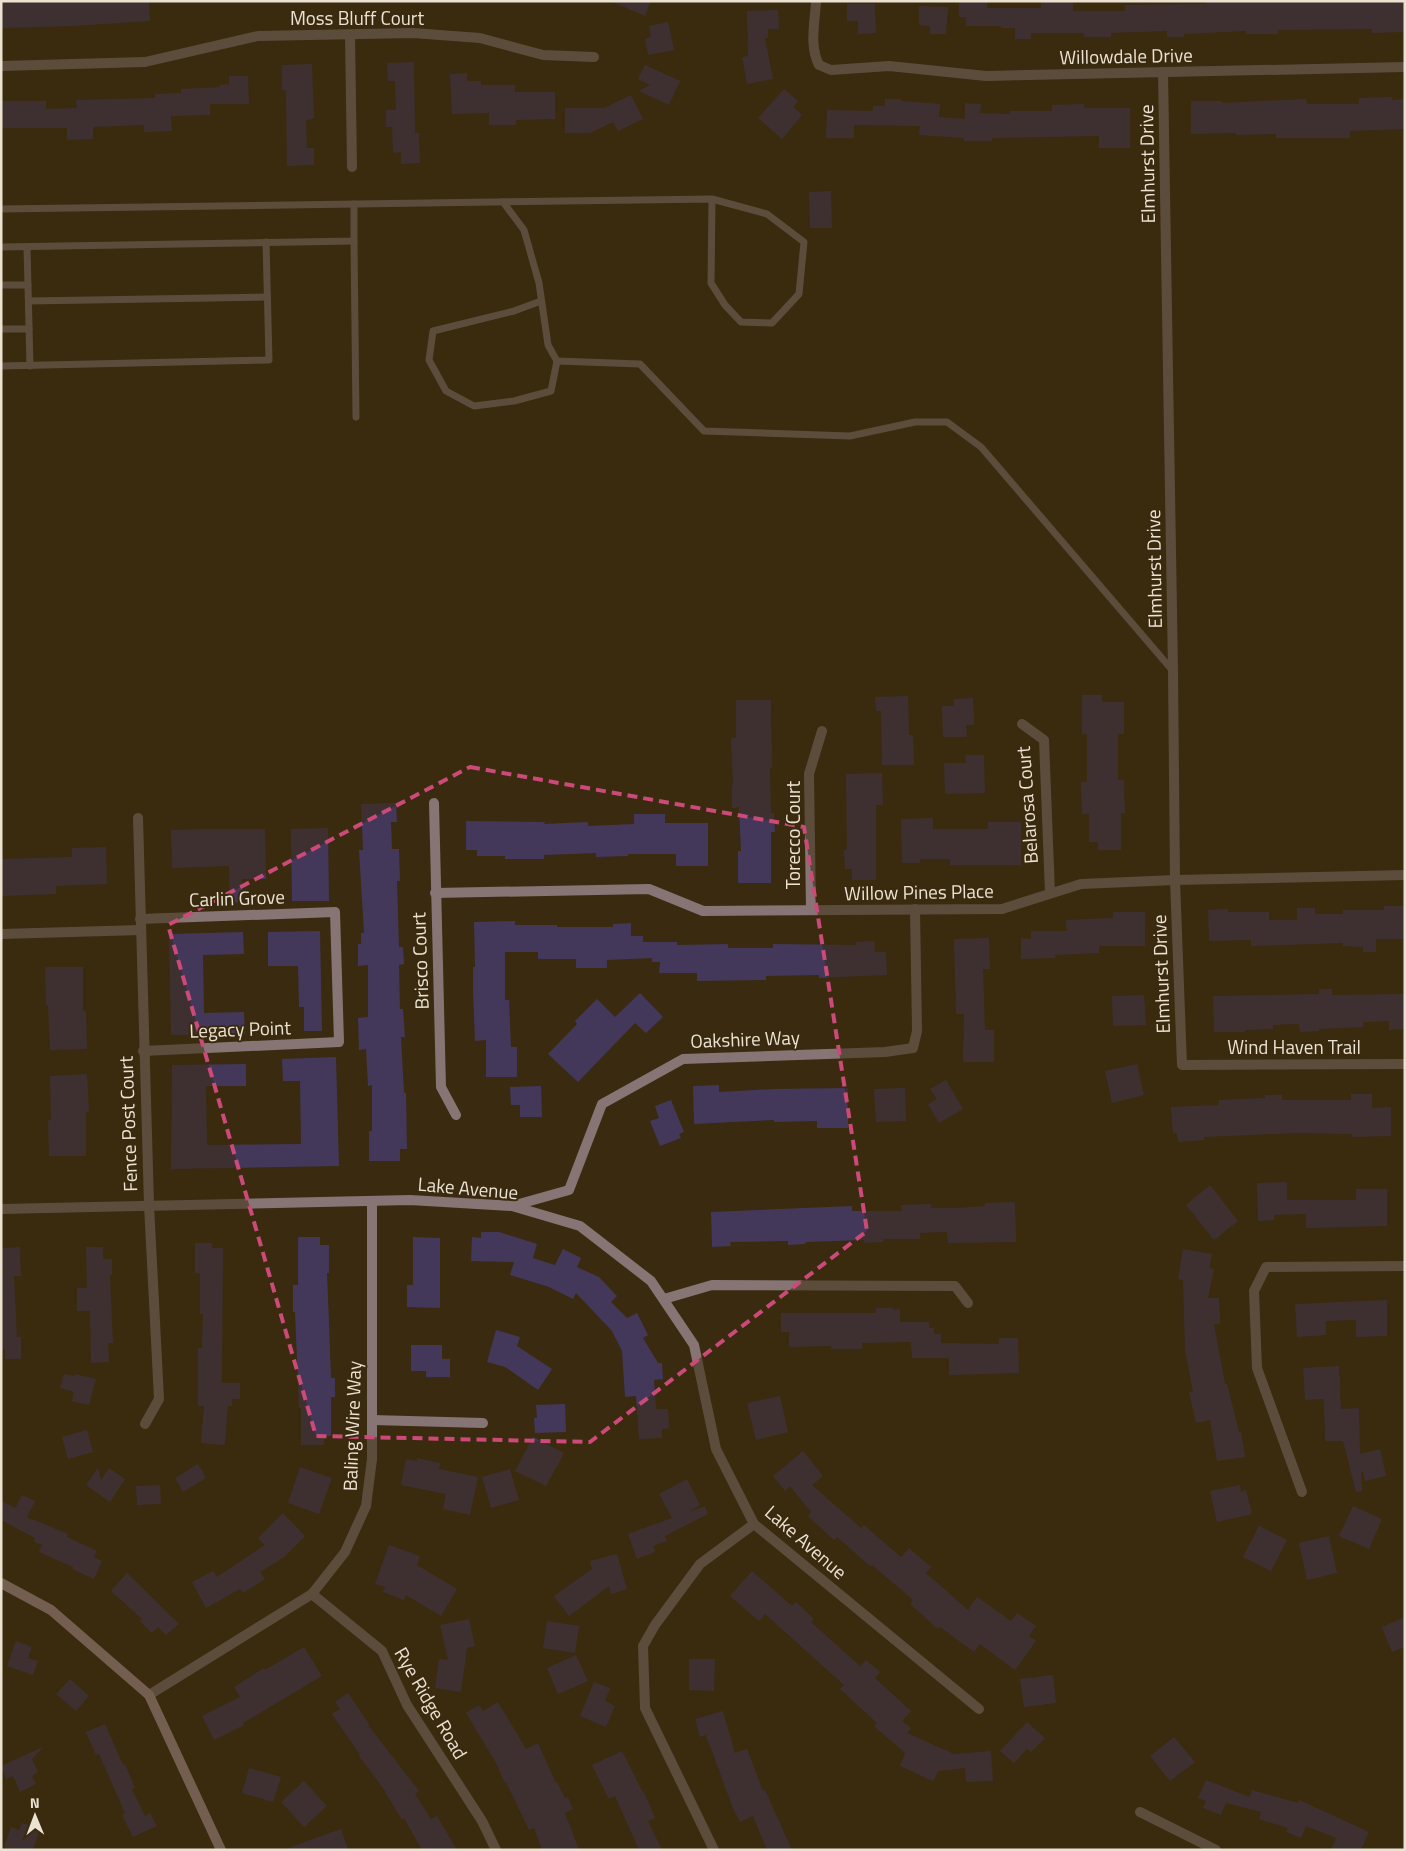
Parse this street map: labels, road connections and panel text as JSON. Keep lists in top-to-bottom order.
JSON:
{
  "streets": {
    "street": [
      "Moss Bluff Court",
      "Willowdale Drive",
      "Elmhurst Drive",
      "Belarosa Court",
      "Torecco Court",
      "Willow Pines Place",
      "Carlin Grove",
      "Brisco Court",
      "Legacy Point",
      "Oakshire Way",
      "Wind Haven Trail",
      "Fence Post Court",
      "Lake Avenue",
      "Baling Wire Way",
      "Rye Ridge Road"
    ]
  },
  "crossings": [
    ["Willowdale Drive", "Elmhurst Drive"],
    ["Elmhurst Drive", "Willow Pines Place"],
    ["Elmhurst Drive", "Wind Haven Trail"],
    ["Belarosa Court", "Willow Pines Place"],
    ["Torecco Court", "Willow Pines Place"],
    ["Willow Pines Place", "Brisco Court"],
    ["Willow Pines Place", "Oakshire Way"],
    ["Carlin Grove", "Legacy Point"],
    ["Carlin Grove", "Fence Post Court"],
    ["Legacy Point", "Fence Post Court"],
    ["Oakshire Way", "Lake Avenue"],
    ["Fence Post Court", "Lake Avenue"],
    ["Lake Avenue", "Baling Wire Way"],
    ["Baling Wire Way", "Rye Ridge Road"]
  ],
  "north": "top"
}
